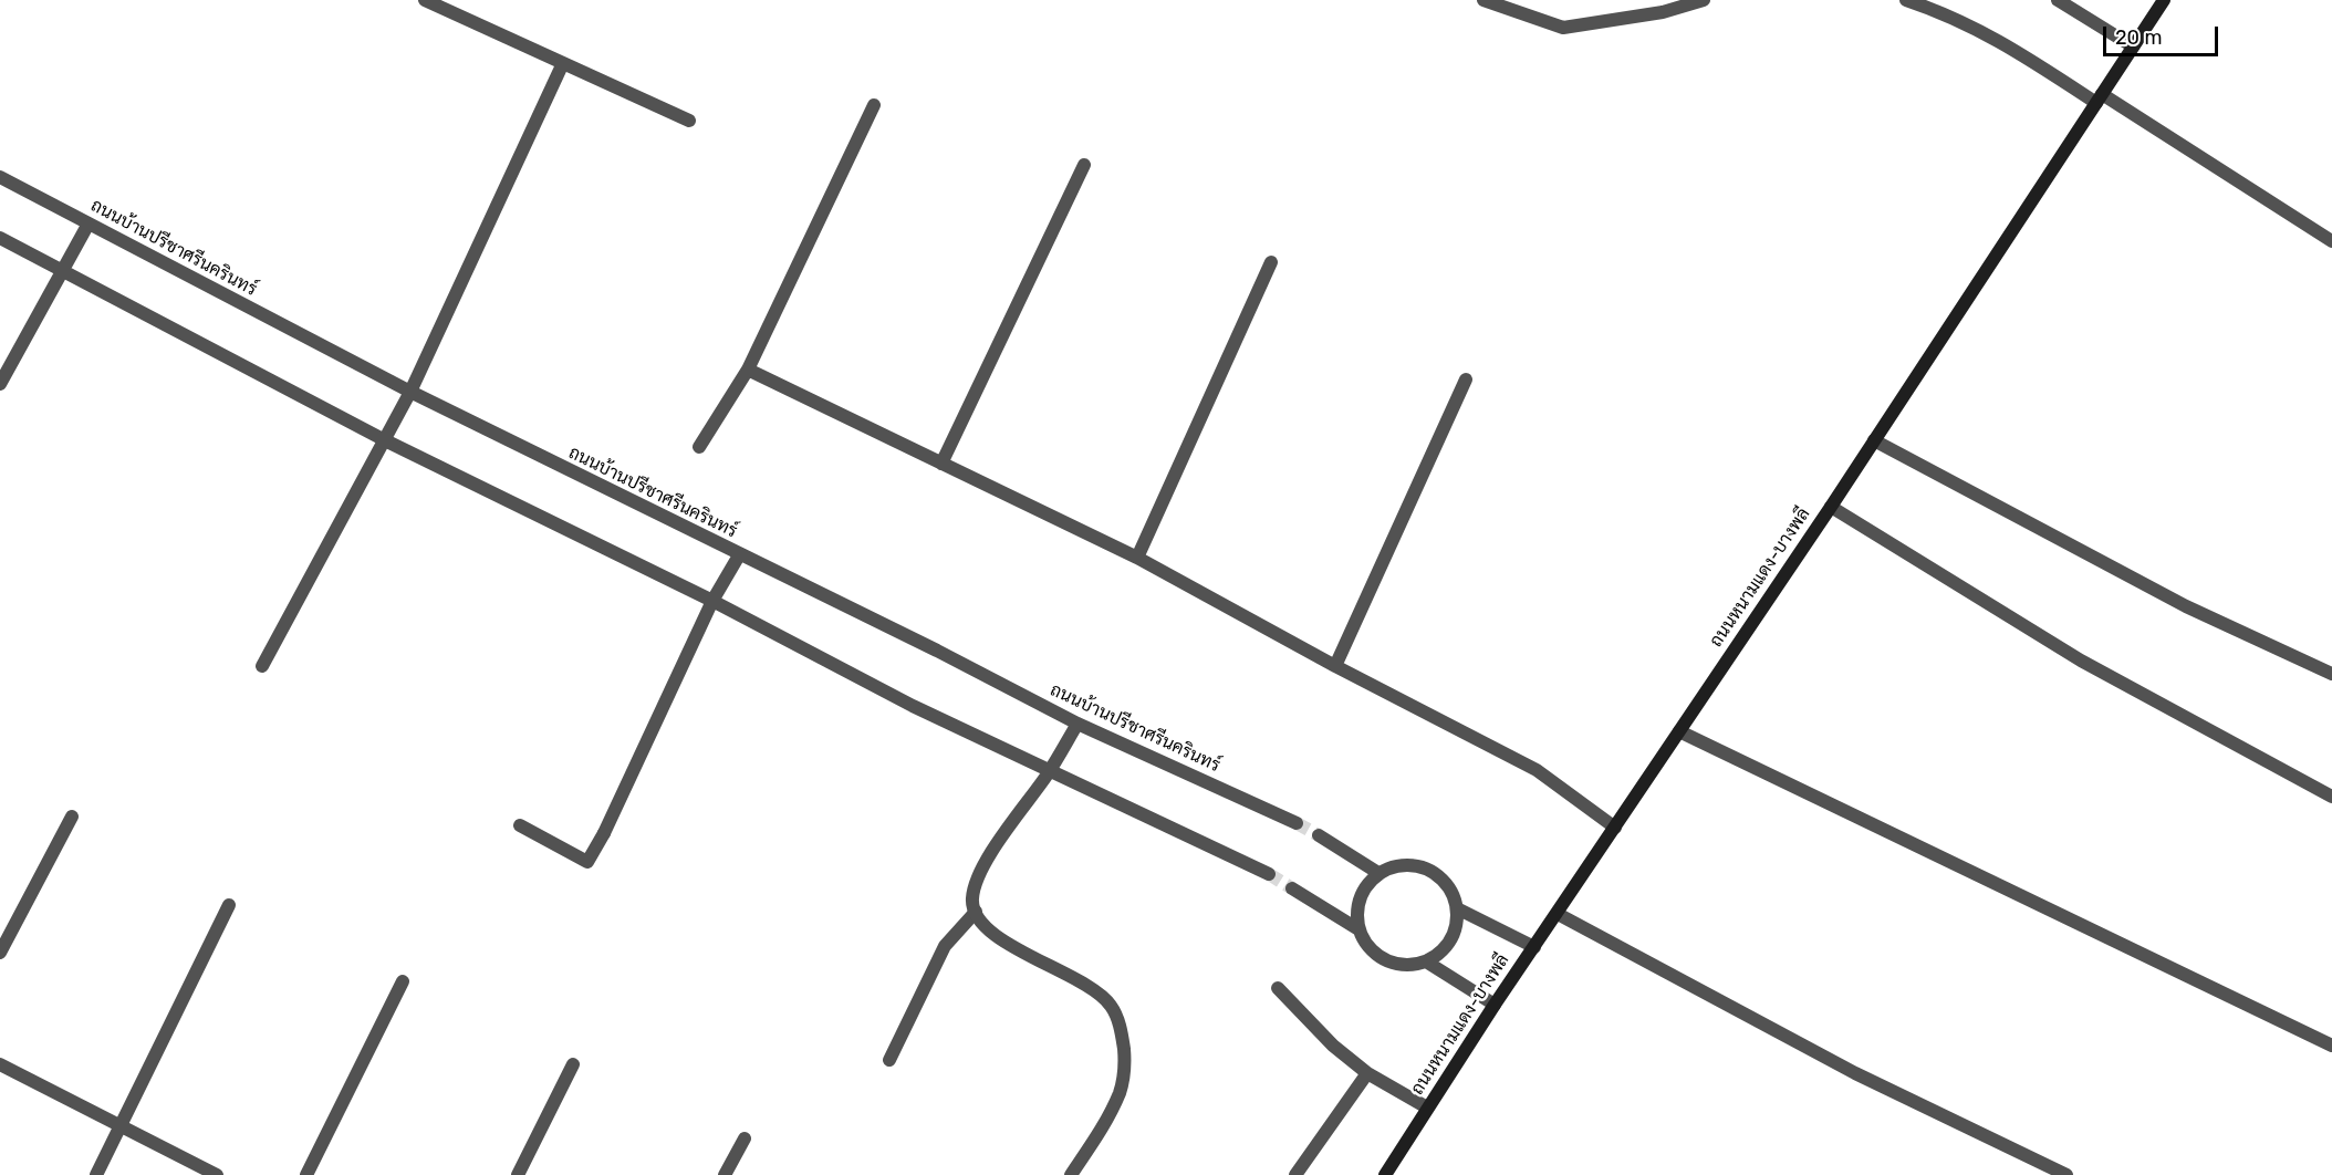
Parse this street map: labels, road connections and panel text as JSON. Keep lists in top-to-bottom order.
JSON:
{
  "streets": {
    "main road": ["ถนนหนามแดง-บางพลี"],
    "street": ["ถนนบ้านปรีชาศรีนครินทร์"]
  },
  "scale_bar": "20 m"
}
